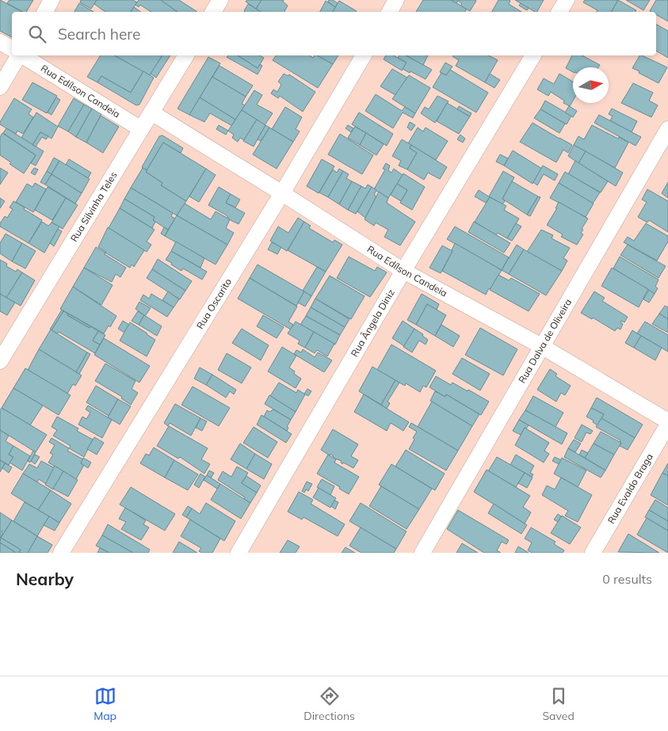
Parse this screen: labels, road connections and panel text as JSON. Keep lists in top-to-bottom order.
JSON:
{
  "streets": {
    "street": [
      "Rua Edílson Candeia",
      "Rua Silvinha Teles",
      "Rua Oscarito",
      "Rua Ângela Diniz",
      "Rua Dalva de Oliveira",
      "Rua Evaldo Braga"
    ]
  },
  "crossings": [
    ["Rua Edílson Candeia", "Rua Silvinha Teles"],
    ["Rua Edílson Candeia", "Rua Oscarito"],
    ["Rua Edílson Candeia", "Rua Ângela Diniz"],
    ["Rua Edílson Candeia", "Rua Dalva de Oliveira"]
  ],
  "north": "right",
  "page": {
    "search": "Search here",
    "heading": ["Nearby", "0 results"],
    "nav": ["Map", "Directions", "Saved"]
  }
}
